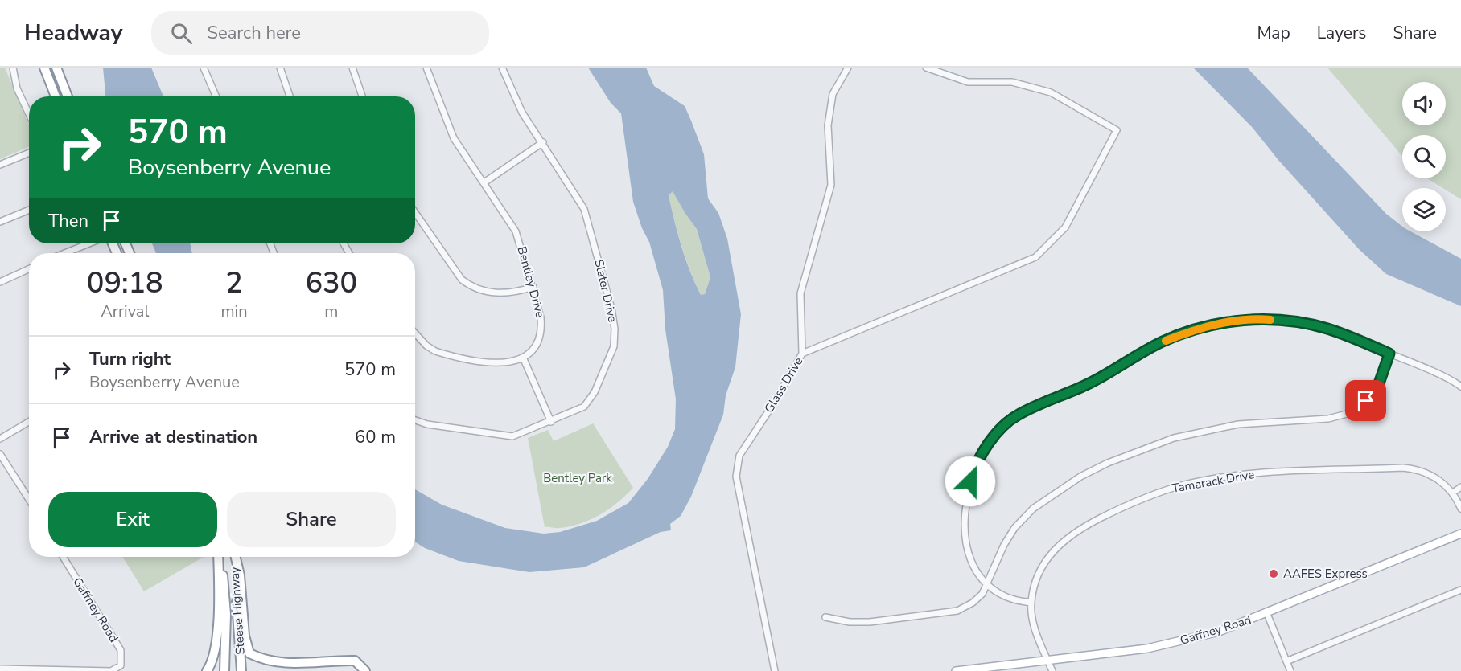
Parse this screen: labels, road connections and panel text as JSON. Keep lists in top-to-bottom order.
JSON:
{
  "streets": {
    "highway": ["Steese Highway"],
    "main road": ["Gaffney Road"],
    "street": [
      "Bentley Drive",
      "Slater Drive",
      "Glass Drive",
      "Tamarack Drive"
    ]
  },
  "crossings": [
    ["Tamarack Drive", "Gaffney Road"]
  ],
  "parks": ["Bentley Park"],
  "places": ["AAFES Express"],
  "page": {
    "header": "Headway",
    "search": "Search here",
    "nav": ["Map", "Layers", "Share"],
    "turn": ["570 m", "Boysenberry Avenue"],
    "then": "Then",
    "eta": [
      "09:18",
      "Arrival",
      "2",
      "min",
      "630",
      "m"
    ],
    "list": [
      {
        "name": "Turn right",
        "note": "Boysenberry Avenue",
        "value": "570 m"
      },
      {
        "name": "Arrive at destination",
        "value": "60 m"
      }
    ],
    "buttons": ["Exit", "Share"]
  }
}
